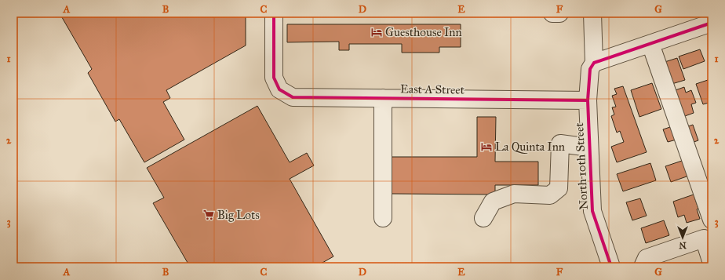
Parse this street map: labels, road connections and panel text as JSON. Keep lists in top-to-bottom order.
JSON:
{
  "streets": {
    "street": ["East A Street", "North 10th Street"]
  },
  "crossings": [
    ["East A Street", "North 10th Street"]
  ],
  "places": {
    "hotel": ["Guesthouse Inn", "La Quinta Inn"],
    "supermarket": ["Big Lots"]
  },
  "north": "bottom",
  "grid": {
    "columns": [
      "A",
      "B",
      "C",
      "D",
      "E",
      "F",
      "G"
    ],
    "rows": ["1", "2", "3"]
  }
}
